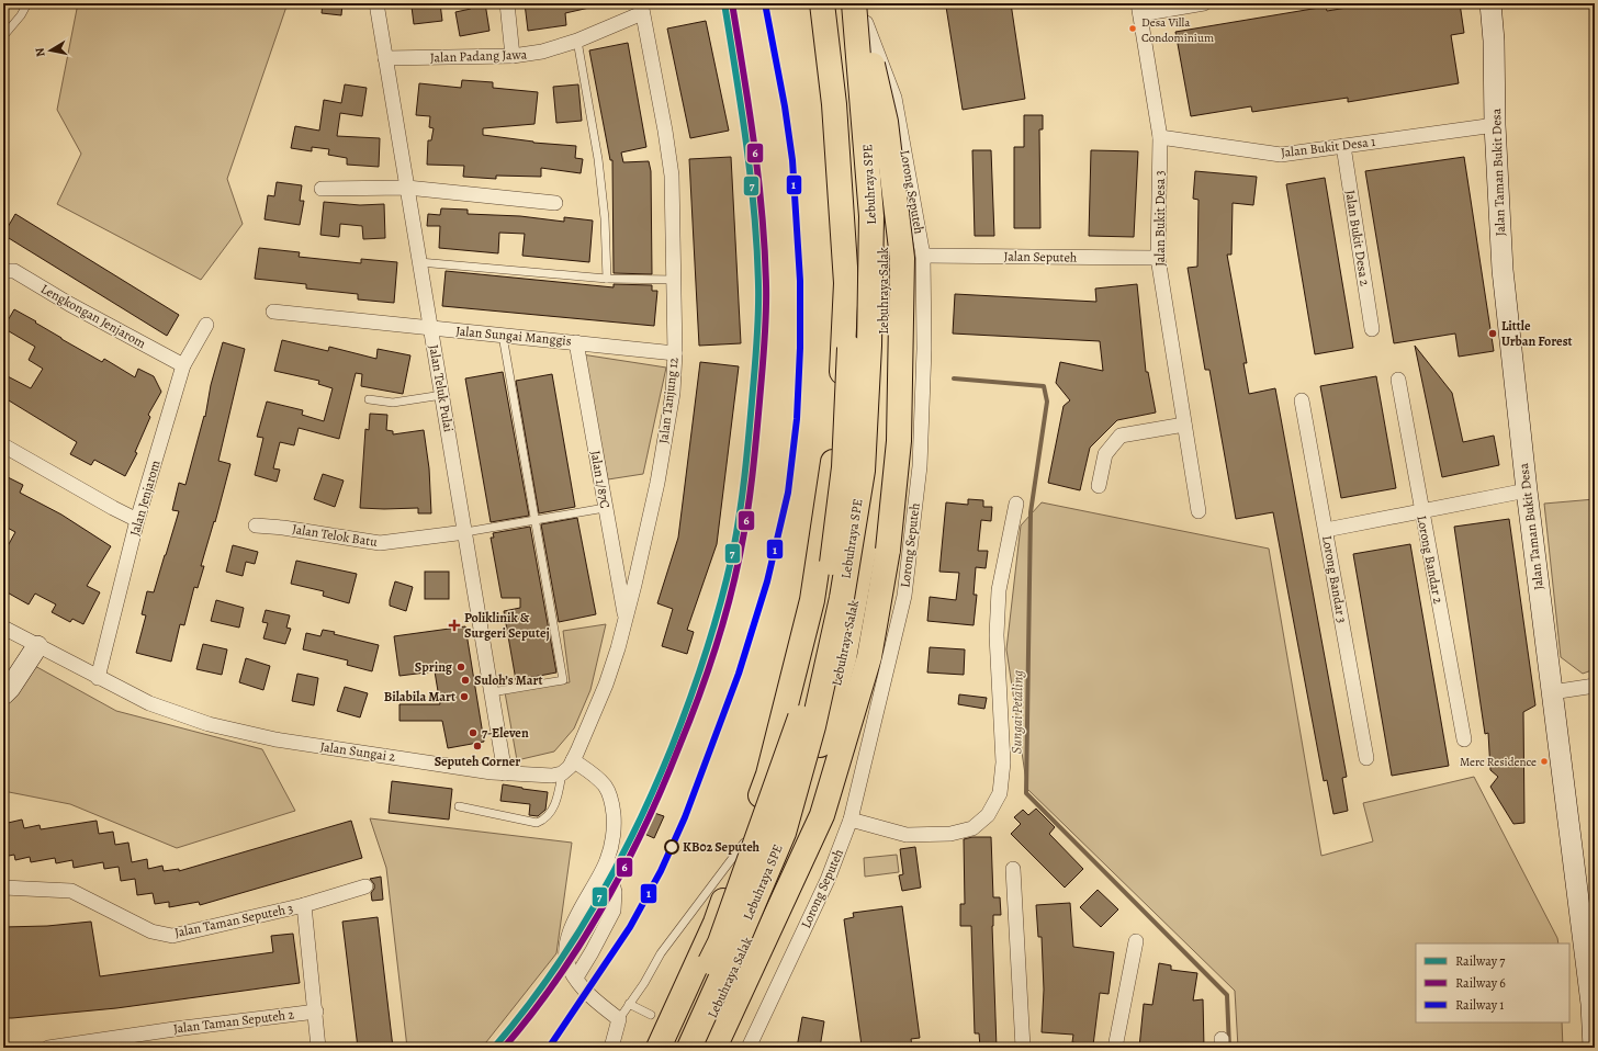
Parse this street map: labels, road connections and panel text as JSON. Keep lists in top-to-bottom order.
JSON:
{
  "streets": {
    "highway": ["Lebuhraya SPE", "Lebuhraya Salak"],
    "street": [
      "Jalan Padang Jawa",
      "Jalan Bukit Desa 1",
      "Jalan Taman Bukit Desa",
      "Lorong Seputeh",
      "Jalan Bukit Desa 3",
      "Jalan Bukit Desa 2",
      "Jalan Seputeh",
      "Lengkongan Jenjarom",
      "Jalan Sungai Manggis",
      "Jalan Teluk Pulai",
      "Jalan Tanjung 12",
      "Jalan 1/87C",
      "Jalan Jenjarom",
      "Jalan Telok Batu",
      "Lorong Bandar 2",
      "Lorong Bandar 3",
      "Jalan Sungai 2",
      "Jalan Taman Seputeh 3",
      "Jalan Taman Seputeh 2"
    ]
  },
  "crossings": [
    ["Jalan Padang Jawa", "Jalan Teluk Pulai"],
    ["Jalan Padang Jawa", "Jalan Tanjung 12"],
    ["Jalan Bukit Desa 1", "Jalan Taman Bukit Desa"],
    ["Jalan Bukit Desa 1", "Jalan Bukit Desa 3"],
    ["Jalan Bukit Desa 1", "Jalan Bukit Desa 2"],
    ["Lebuhraya SPE", "Lorong Seputeh"],
    ["Lebuhraya SPE", "Lebuhraya Salak"],
    ["Lorong Seputeh", "Jalan Seputeh"],
    ["Lorong Seputeh", "Lebuhraya Salak"],
    ["Jalan Bukit Desa 3", "Jalan Seputeh"],
    ["Lengkongan Jenjarom", "Jalan Jenjarom"],
    ["Jalan Sungai Manggis", "Jalan Teluk Pulai"],
    ["Jalan Sungai Manggis", "Jalan Tanjung 12"],
    ["Jalan Sungai Manggis", "Jalan 1/87C"],
    ["Jalan Teluk Pulai", "Jalan Telok Batu"],
    ["Jalan Teluk Pulai", "Jalan Sungai 2"],
    ["Jalan Tanjung 12", "Jalan 1/87C"],
    ["Jalan Jenjarom", "Jalan Sungai 2"]
  ],
  "water": ["Sungai Petaling"],
  "places": {
    "other": [
      "Desa Villa Condominium",
      "Little Urban Forest",
      "Spring",
      "Suloh’s Mart",
      "Bilabila Mart",
      "7-Eleven",
      "Seputeh Corner",
      "Merc Residence",
      "KB02 Seputeh"
    ],
    "health": ["Poliklinik & Surgeri Seputej"]
  },
  "lines": ["rail line 7", "rail line 6", "rail line 1"],
  "legend": ["Railway 7", "Railway 6", "Railway 1"],
  "north": "left"
}
